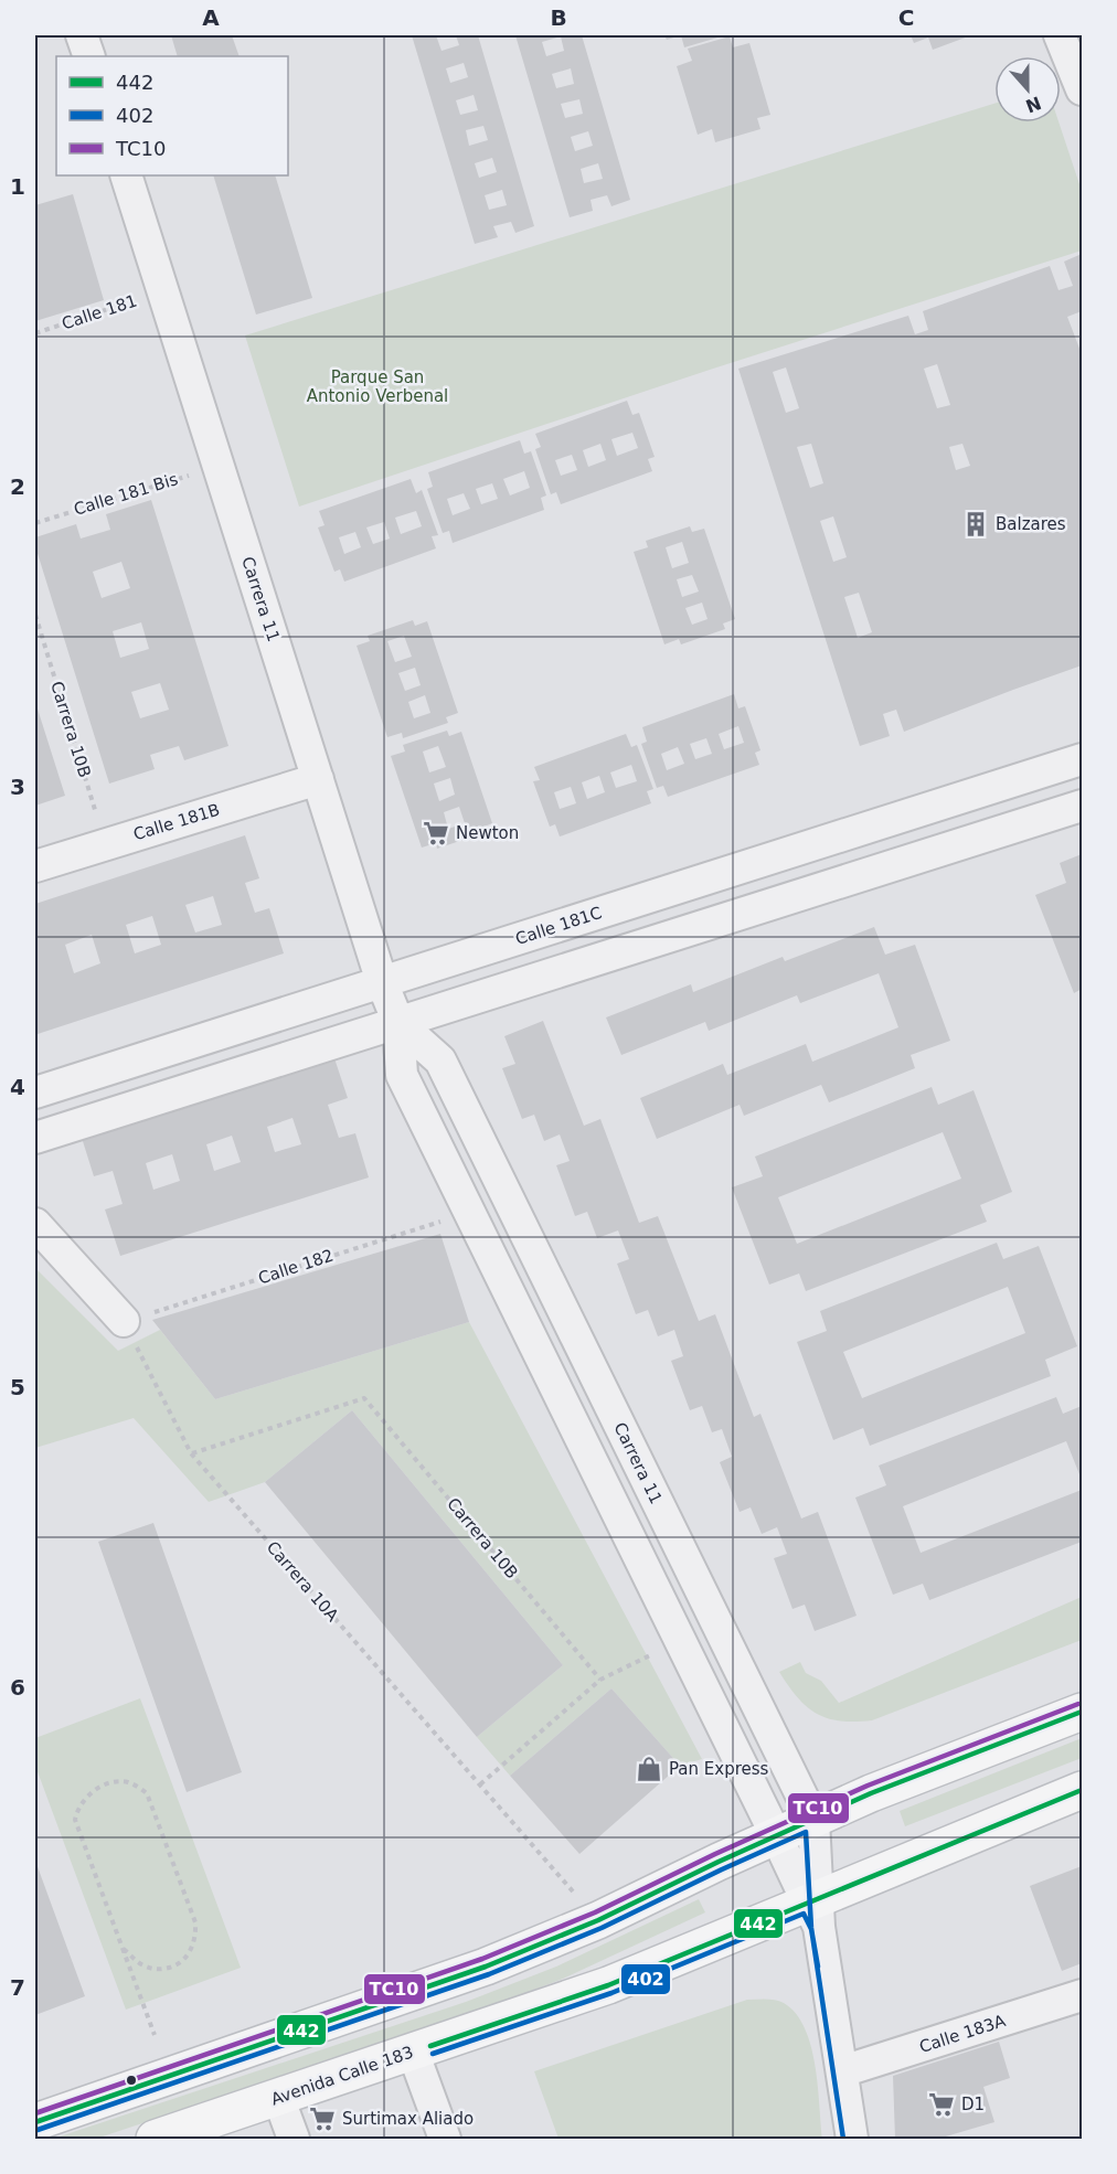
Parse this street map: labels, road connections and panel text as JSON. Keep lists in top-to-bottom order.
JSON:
{
  "streets": {
    "main road": ["Avenida Calle 183"],
    "street": [
      "Carrera 11",
      "Calle 181B",
      "Calle 181C",
      "Calle 183A"
    ],
    "path": [
      "Calle 181",
      "Calle 181 Bis",
      "Carrera 10B",
      "Calle 182",
      "Carrera 10A"
    ]
  },
  "crossings": [
    ["Calle 181", "Carrera 11"],
    ["Calle 181 Bis", "Carrera 11"],
    ["Carrera 11", "Calle 181B"],
    ["Carrera 11", "Calle 181C"],
    ["Carrera 11", "Calle 182"],
    ["Carrera 11", "Calle 183A"],
    ["Carrera 11", "Avenida Calle 183"],
    ["Carrera 10B", "Calle 181B"],
    ["Carrera 10B", "Carrera 10A"],
    ["Calle 182", "Carrera 10A"]
  ],
  "parks": ["Parque San Antonio Verbenal"],
  "places": {
    "building": ["Balzares"],
    "supermarket": ["Newton", "D1", "Surtimax Aliado"],
    "shop": ["Pan Express"]
  },
  "lines": ["transit line TC10", "transit line 442", "transit line 402"],
  "legend": ["442", "402", "TC10"],
  "north": "bottom",
  "grid": {
    "columns": ["A", "B", "C"],
    "rows": [
      "1",
      "2",
      "3",
      "4",
      "5",
      "6",
      "7"
    ]
  }
}
